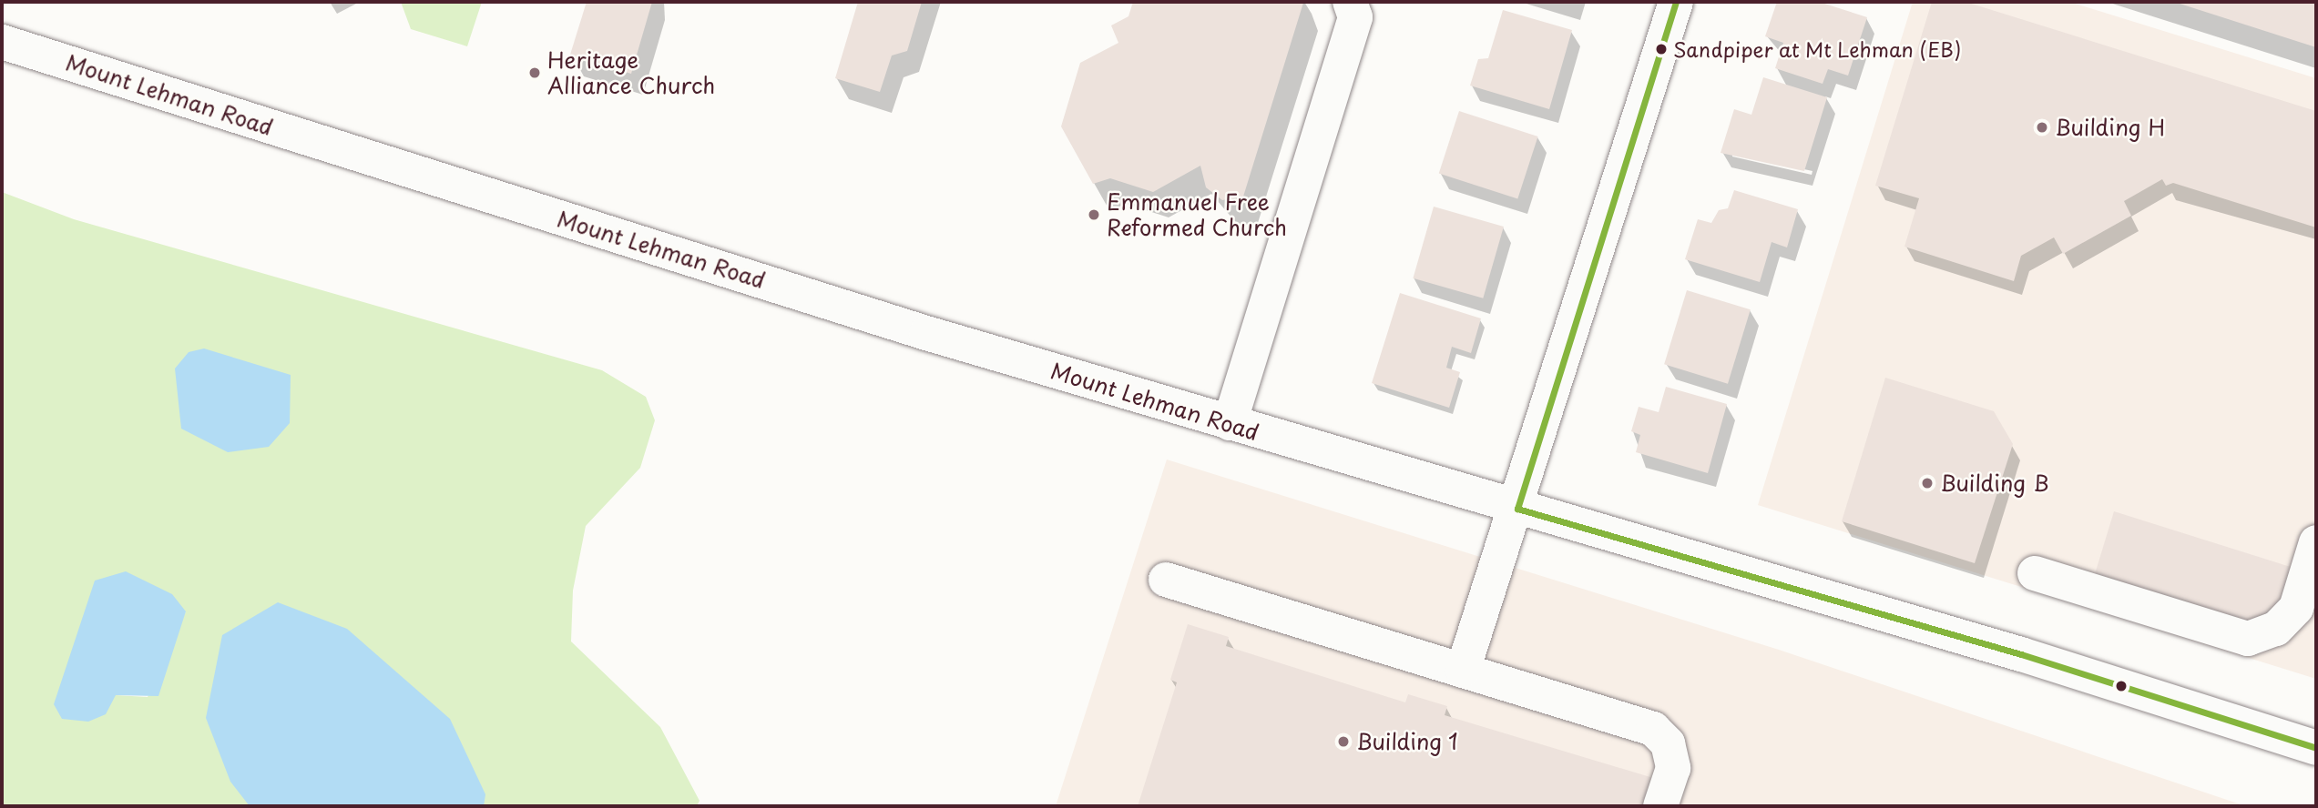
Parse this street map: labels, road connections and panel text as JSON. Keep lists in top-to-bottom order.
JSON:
{
  "streets": {
    "main road": ["Mount Lehman Road"]
  },
  "places": [
    "Sandpiper at Mt Lehman (EB)",
    "Heritage Alliance Church",
    "Building H",
    "Emmanuel Free Reformed Church",
    "Building B",
    "Building 1"
  ],
  "lines": ["transit line 1"]
}
